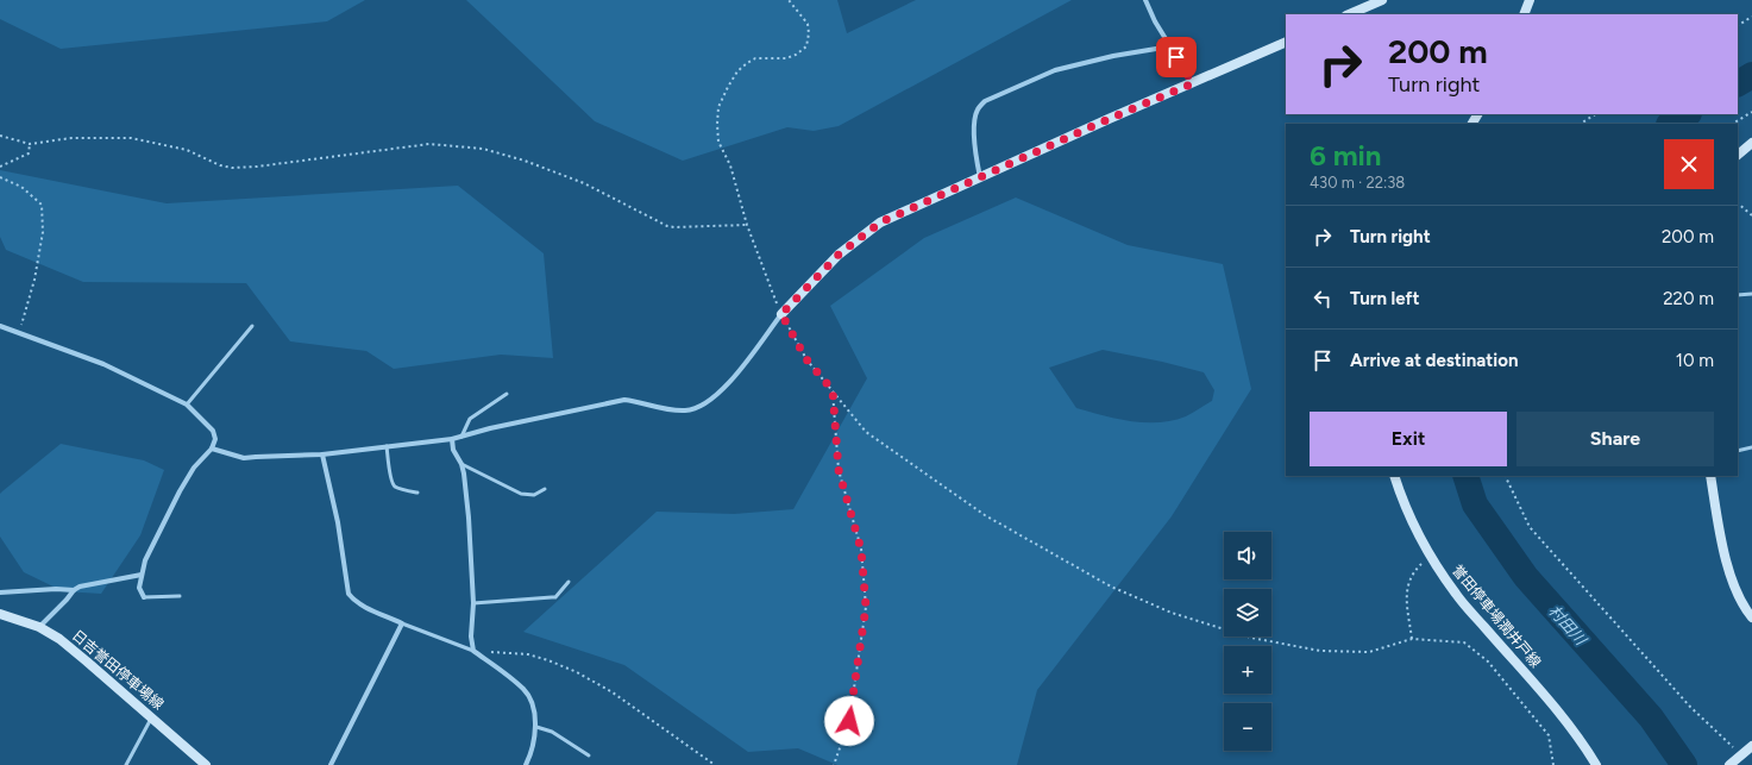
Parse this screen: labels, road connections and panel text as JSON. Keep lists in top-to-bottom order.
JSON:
{
  "streets": {
    "street": ["誉田停車場潤井戸線", "日吉誉田停車場線"]
  },
  "water": ["村田川"],
  "page": {
    "turn": ["200 m", "Turn right"],
    "heading": ["6 min", "430 m · 22:38"],
    "list": [
      {
        "name": "Turn right",
        "value": "200 m"
      },
      {
        "name": "Turn left",
        "value": "220 m"
      },
      {
        "name": "Arrive at destination",
        "value": "10 m"
      }
    ],
    "buttons": ["Exit", "Share"],
    "map_buttons": ["+", "−"]
  }
}
